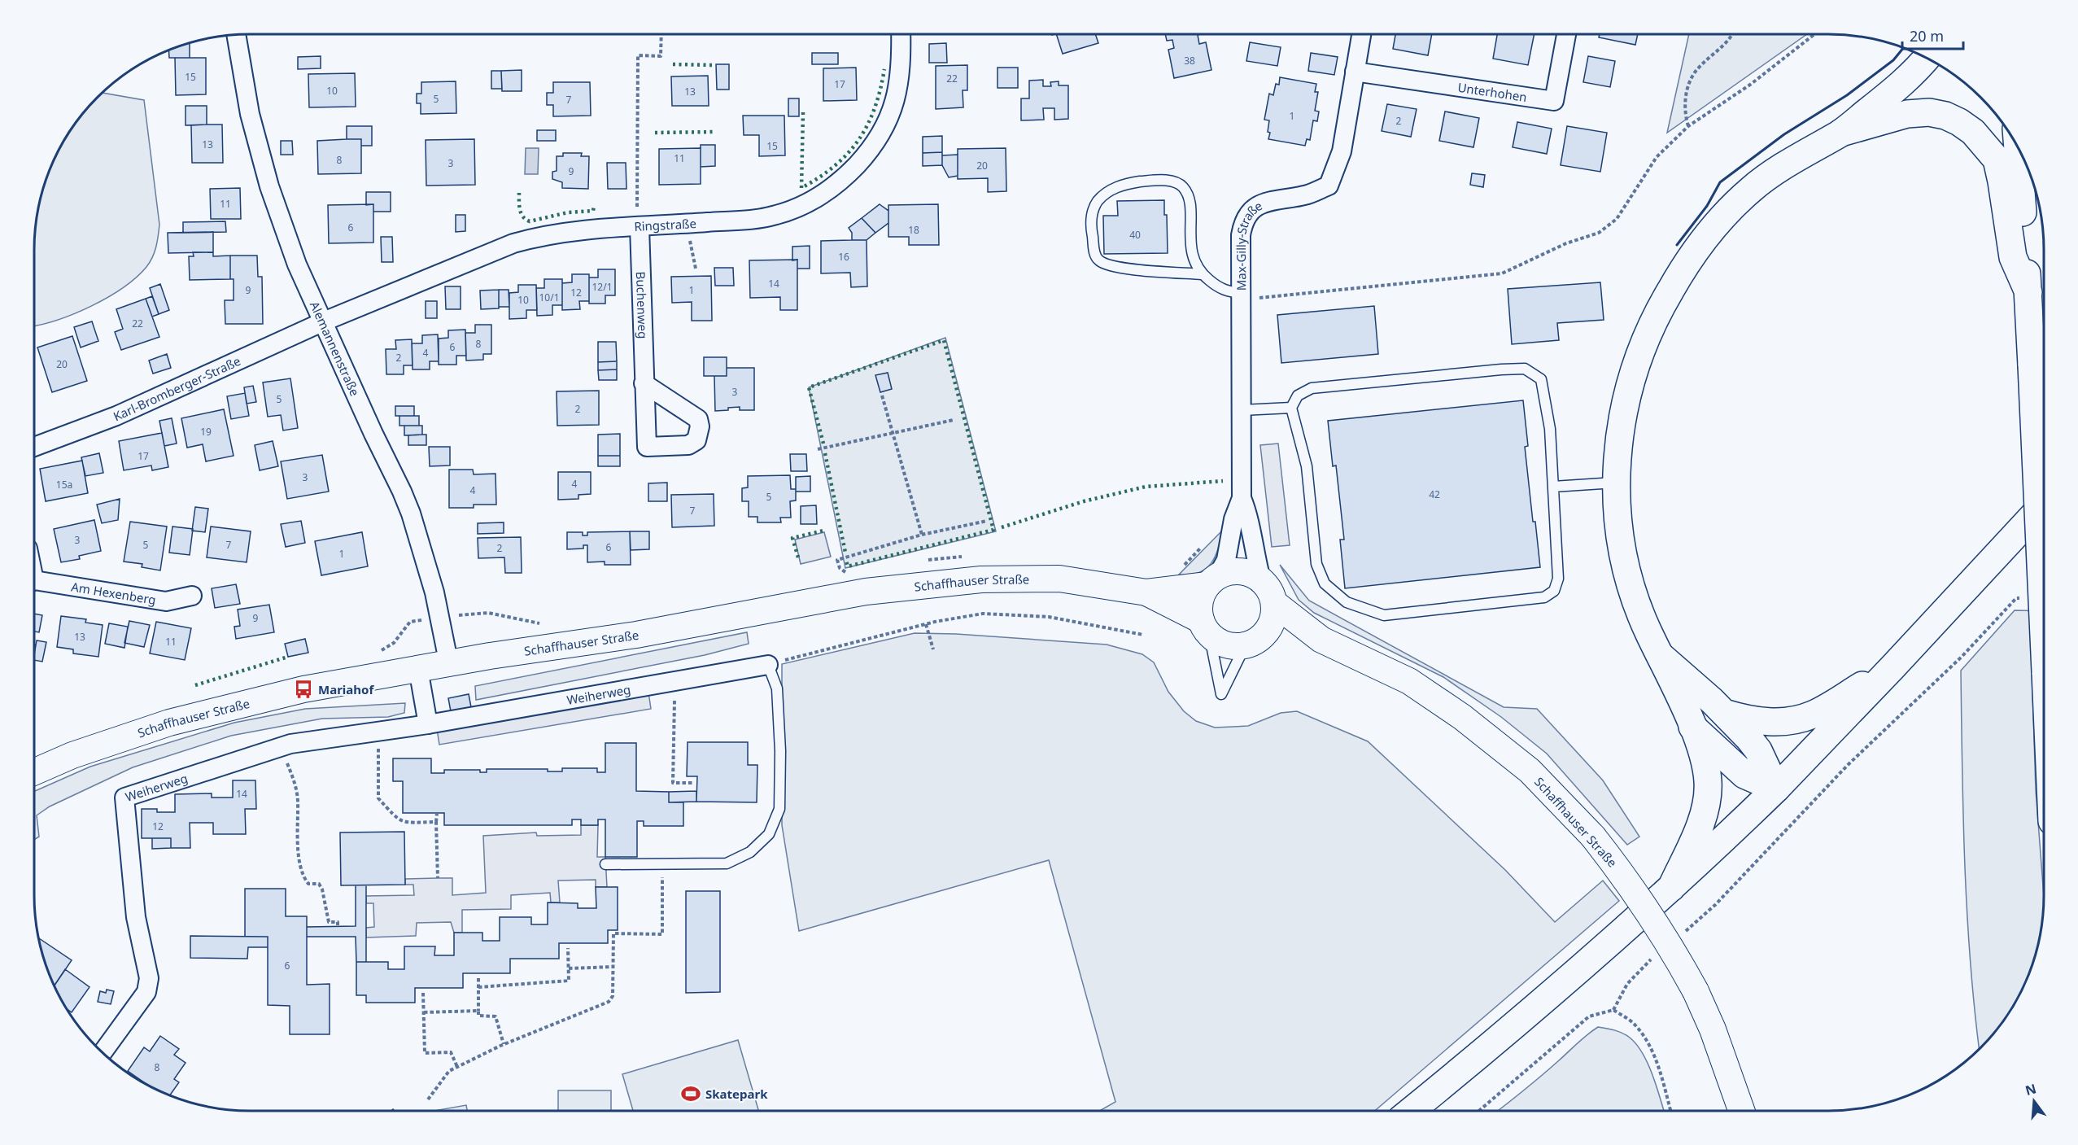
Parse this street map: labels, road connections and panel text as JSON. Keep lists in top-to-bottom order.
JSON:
{
  "streets": {
    "main road": ["Schaffhauser Straße"],
    "street": [
      "Unterhohen",
      "Ringstraße",
      "Max-Gilly-Straße",
      "Buchenweg",
      "Alemannenstraße",
      "Karl-Bromberger-Straße",
      "Am Hexenberg",
      "Weiherweg"
    ]
  },
  "crossings": [
    ["Unterhohen", "Max-Gilly-Straße"],
    ["Ringstraße", "Buchenweg"],
    ["Ringstraße", "Alemannenstraße"],
    ["Ringstraße", "Karl-Bromberger-Straße"],
    ["Max-Gilly-Straße", "Schaffhauser Straße"],
    ["Alemannenstraße", "Karl-Bromberger-Straße"],
    ["Alemannenstraße", "Schaffhauser Straße"]
  ],
  "places": {
    "bus stop": ["Mariahof"],
    "sports": ["Skatepark"]
  },
  "house_numbers": [
    "38",
    "15",
    "22",
    "17",
    "10",
    "13",
    "5",
    "7",
    "1",
    "2",
    "13",
    "15",
    "11",
    "8",
    "3",
    "20",
    "9",
    "11",
    "6",
    "18",
    "40",
    "16",
    "14",
    "12/1",
    "9",
    "1",
    "12",
    "10/1",
    "10",
    "22",
    "8",
    "6",
    "4",
    "2",
    "20",
    "3",
    "5",
    "2",
    "19",
    "17",
    "3",
    "4",
    "15a",
    "4",
    "42",
    "5",
    "7",
    "3",
    "5",
    "7",
    "6",
    "2",
    "1",
    "9",
    "13",
    "11",
    "14",
    "12",
    "6",
    "8"
  ],
  "scale_bar": "20 m",
  "north": "top"
}
